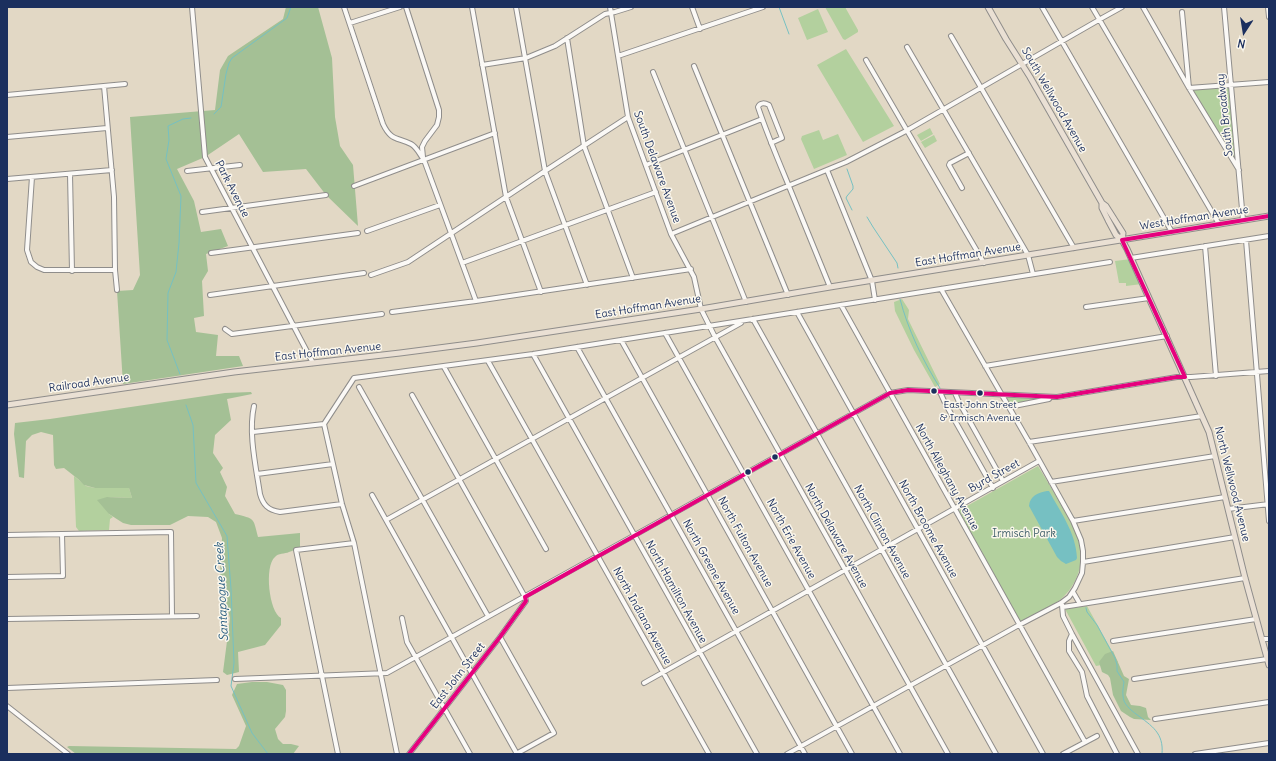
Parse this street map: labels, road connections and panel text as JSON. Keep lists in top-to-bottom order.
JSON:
{
  "streets": {
    "main road": [
      "South Wellwood Avenue",
      "West Hoffman Avenue",
      "East Hoffman Avenue",
      "Railroad Avenue",
      "North Wellwood Avenue"
    ],
    "street": [
      "South Broadway",
      "South Delaware Avenue",
      "Park Avenue",
      "Byrd Street",
      "North Alleghany Avenue",
      "North Broome Avenue",
      "North Clinton Avenue",
      "North Delaware Avenue",
      "North Erie Avenue",
      "North Fulton Avenue",
      "North Greene Avenue",
      "North Hamilton Avenue",
      "North Indiana Avenue",
      "East John Street"
    ]
  },
  "crossings": [
    ["South Wellwood Avenue", "West Hoffman Avenue"],
    ["South Wellwood Avenue", "East Hoffman Avenue"],
    ["South Wellwood Avenue", "North Wellwood Avenue"],
    ["South Broadway", "West Hoffman Avenue"],
    ["South Delaware Avenue", "East Hoffman Avenue"],
    ["South Delaware Avenue", "North Delaware Avenue"],
    ["Park Avenue", "East Hoffman Avenue"],
    ["West Hoffman Avenue", "East Hoffman Avenue"],
    ["East Hoffman Avenue", "Railroad Avenue"],
    ["Byrd Street", "North Alleghany Avenue"],
    ["Byrd Street", "North Broome Avenue"],
    ["Byrd Street", "North Clinton Avenue"],
    ["Byrd Street", "North Delaware Avenue"],
    ["Byrd Street", "North Erie Avenue"],
    ["Byrd Street", "North Fulton Avenue"],
    ["Byrd Street", "North Greene Avenue"],
    ["Byrd Street", "North Hamilton Avenue"],
    ["Byrd Street", "North Indiana Avenue"]
  ],
  "water": ["Santapogue Creek"],
  "parks": ["Irmisch Park"],
  "places": ["East John Street & Irmisch Avenue"],
  "north": "bottom"
}
